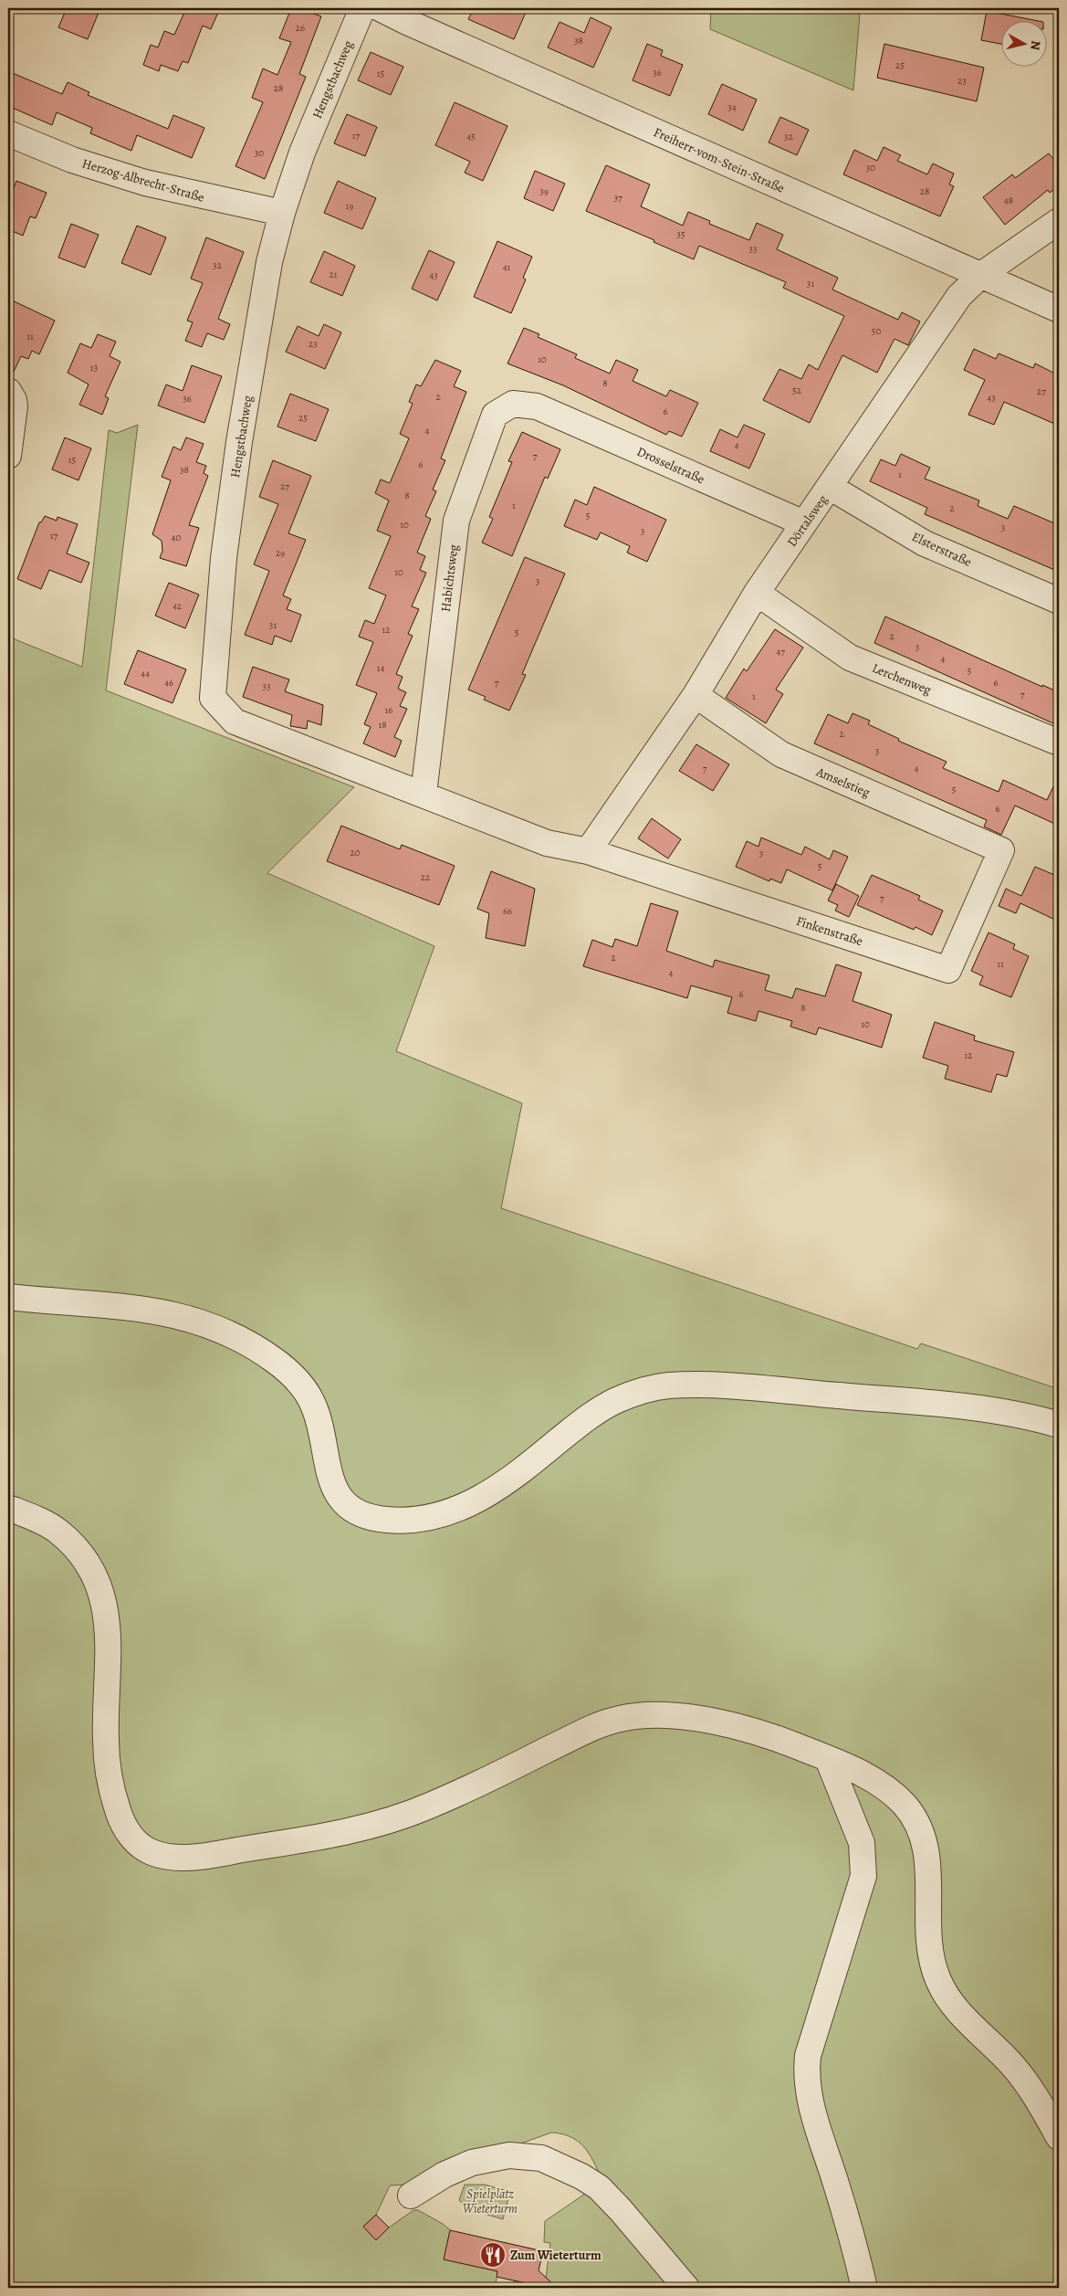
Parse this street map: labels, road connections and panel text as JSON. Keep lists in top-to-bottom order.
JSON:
{
  "streets": {
    "street": [
      "Hengstbachweg",
      "Freiherr-vom-Stein-Straße",
      "Herzog-Albrecht-Straße",
      "Drosselstraße",
      "Dörtalsweg",
      "Elsterstraße",
      "Habichtsweg",
      "Lerchenweg",
      "Amselstieg",
      "Finkenstraße"
    ]
  },
  "crossings": [
    ["Hengstbachweg", "Herzog-Albrecht-Straße"],
    ["Hengstbachweg", "Habichtsweg"],
    ["Freiherr-vom-Stein-Straße", "Dörtalsweg"],
    ["Drosselstraße", "Dörtalsweg"],
    ["Drosselstraße", "Habichtsweg"],
    ["Dörtalsweg", "Elsterstraße"],
    ["Dörtalsweg", "Lerchenweg"],
    ["Dörtalsweg", "Amselstieg"],
    ["Dörtalsweg", "Finkenstraße"],
    ["Amselstieg", "Finkenstraße"]
  ],
  "parks": ["Spielplatz Wieterturm"],
  "places": {
    "restaurant": ["Zum Wieterturm"]
  },
  "house_numbers": [
    "26",
    "38",
    "25",
    "36",
    "15",
    "23",
    "28",
    "34",
    "17",
    "45",
    "32",
    "30",
    "30",
    "39",
    "28",
    "37",
    "48",
    "19",
    "35",
    "33",
    "32",
    "41",
    "21",
    "43",
    "31",
    "50",
    "11",
    "23",
    "10",
    "13",
    "8",
    "52",
    "27",
    "2",
    "43",
    "36",
    "6",
    "25",
    "4",
    "4",
    "7",
    "15",
    "6",
    "38",
    "1",
    "27",
    "8",
    "1",
    "2",
    "5",
    "10",
    "3",
    "3",
    "17",
    "40",
    "29",
    "10",
    "3",
    "42",
    "31",
    "12",
    "5",
    "2",
    "3",
    "47",
    "4",
    "14",
    "5",
    "44",
    "46",
    "7",
    "6",
    "33",
    "7",
    "1",
    "16",
    "18",
    "2",
    "3",
    "7",
    "4",
    "5",
    "6",
    "20",
    "3",
    "5",
    "22",
    "7",
    "66",
    "2",
    "11",
    "4",
    "6",
    "8",
    "10",
    "12"
  ],
  "north": "right"
}
